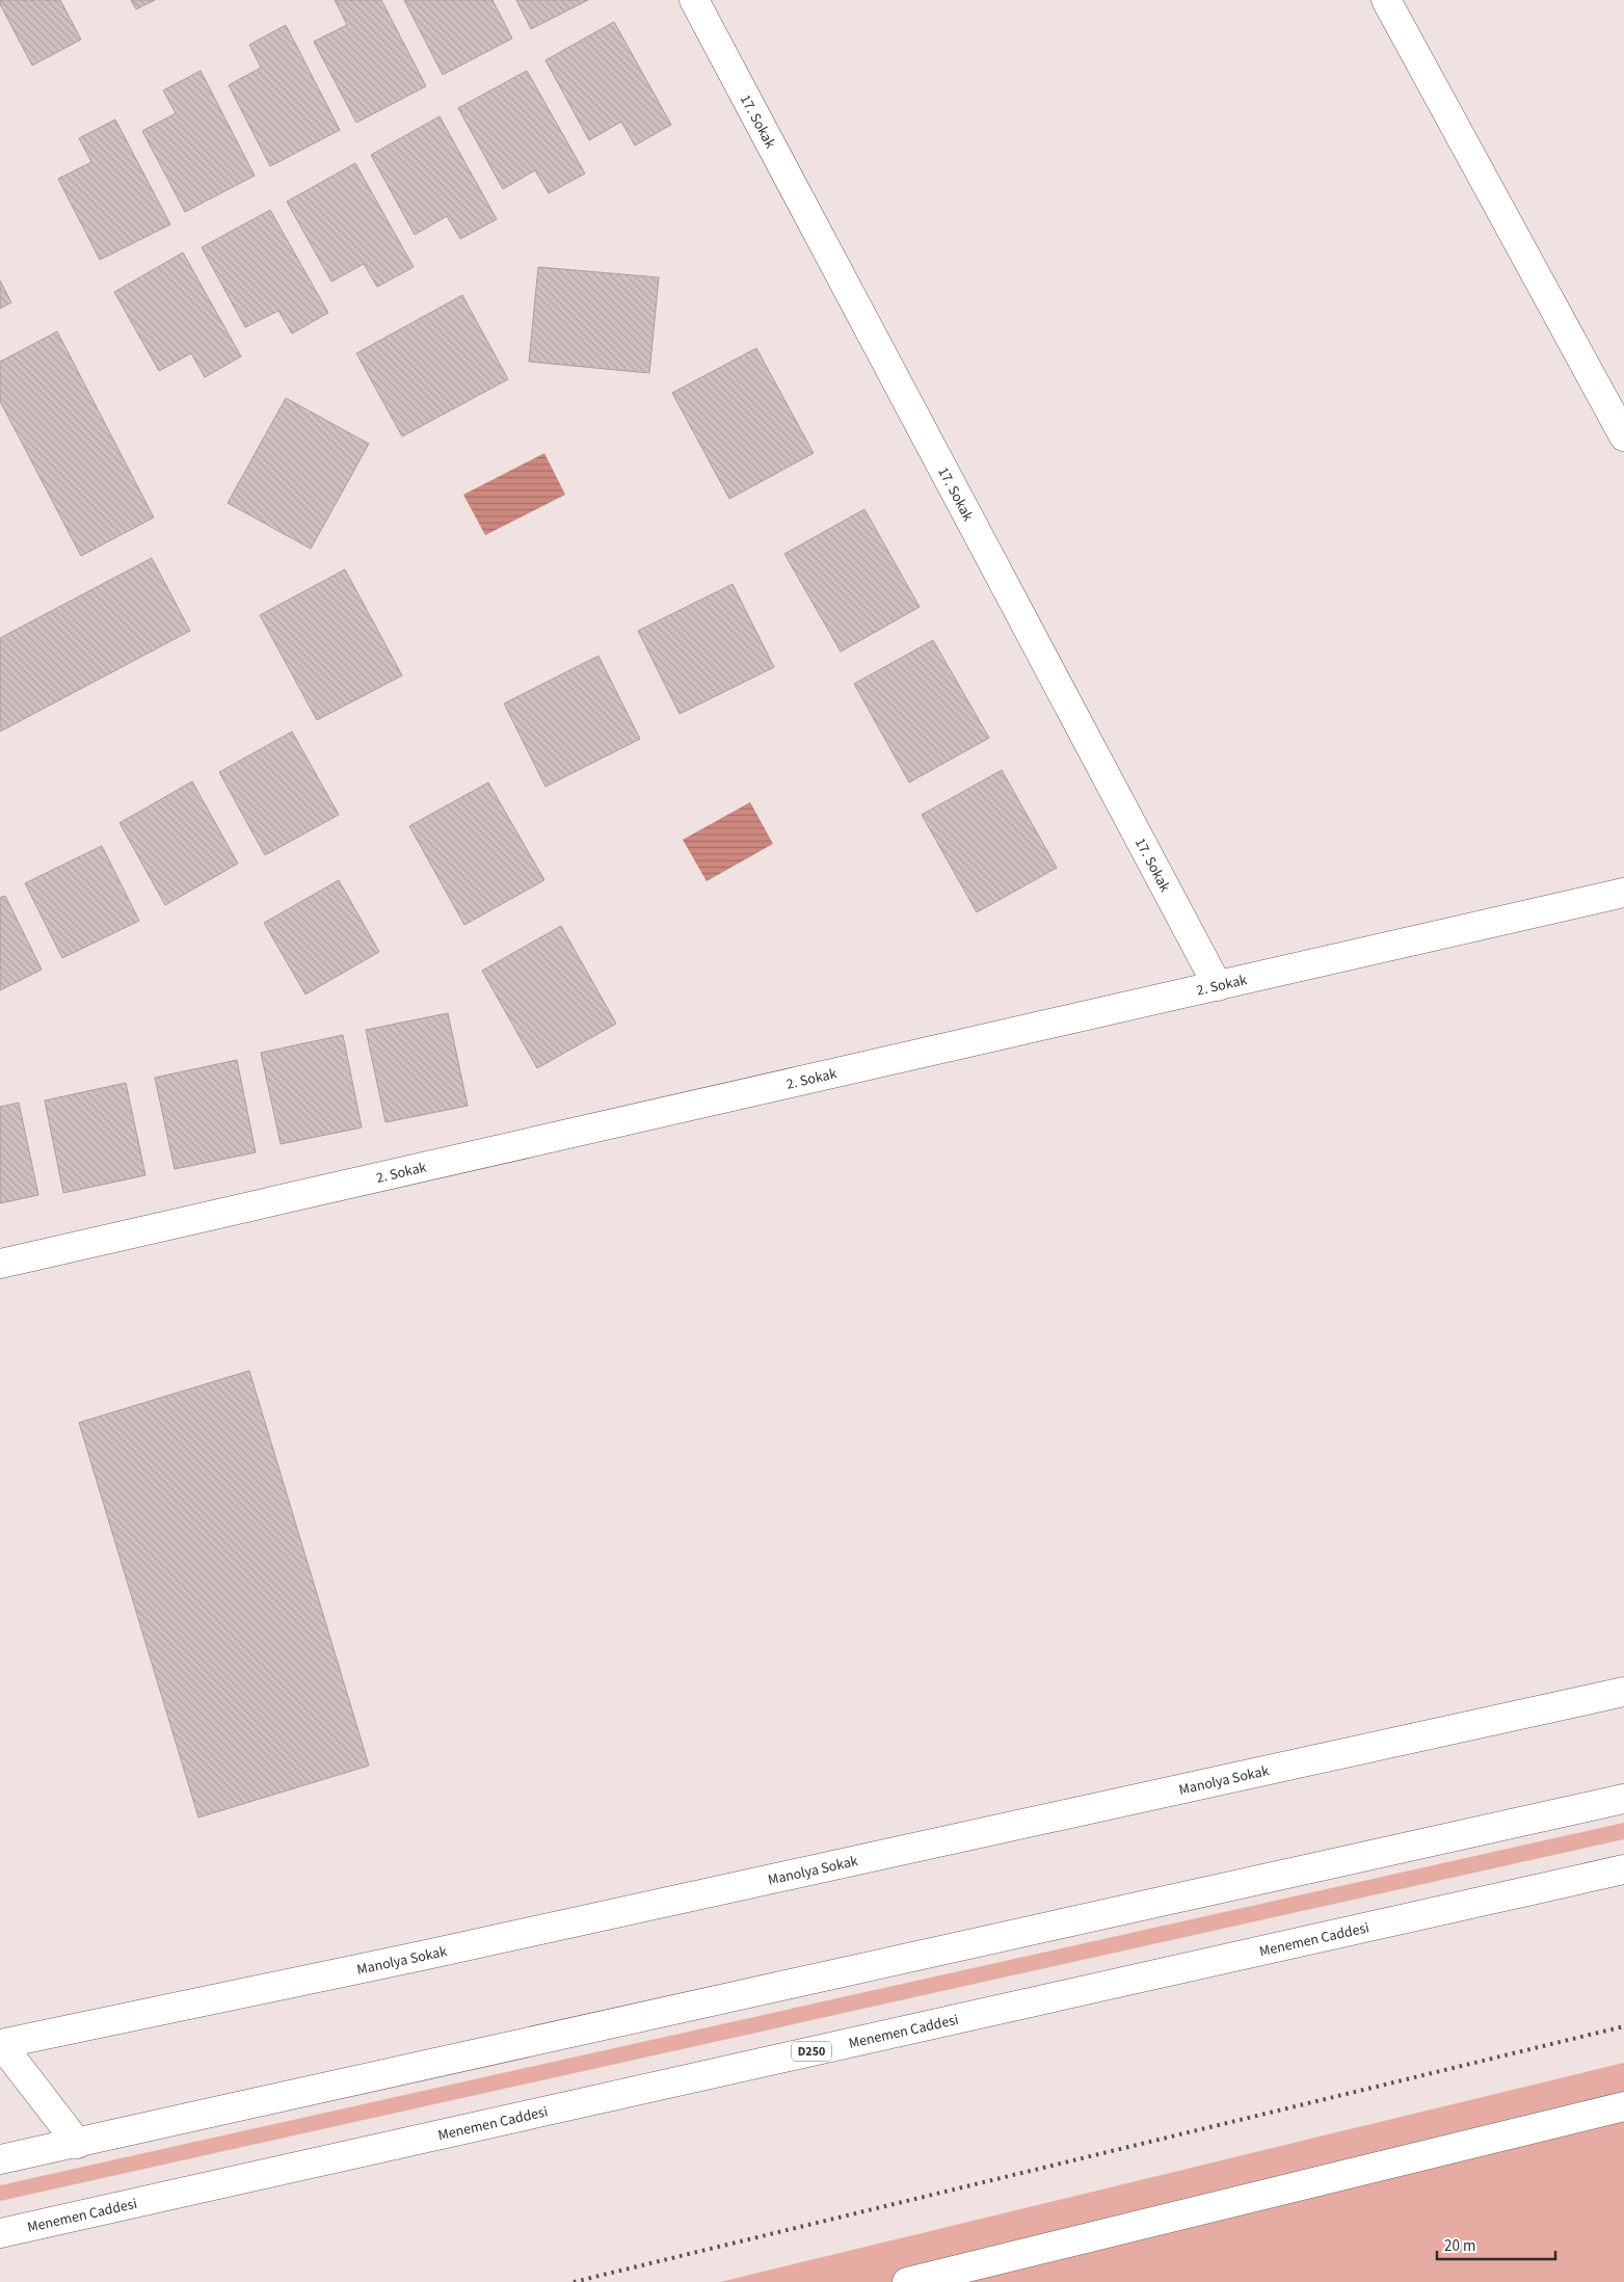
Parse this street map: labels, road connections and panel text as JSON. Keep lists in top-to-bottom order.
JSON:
{
  "streets": {
    "main road": [
      "17. Sokak",
      "2. Sokak",
      "Manolya Sokak",
      "Menemen Caddesi",
      "D250"
    ]
  },
  "crossings": [
    ["17. Sokak", "2. Sokak"]
  ],
  "scale_bar": "20 m"
}
